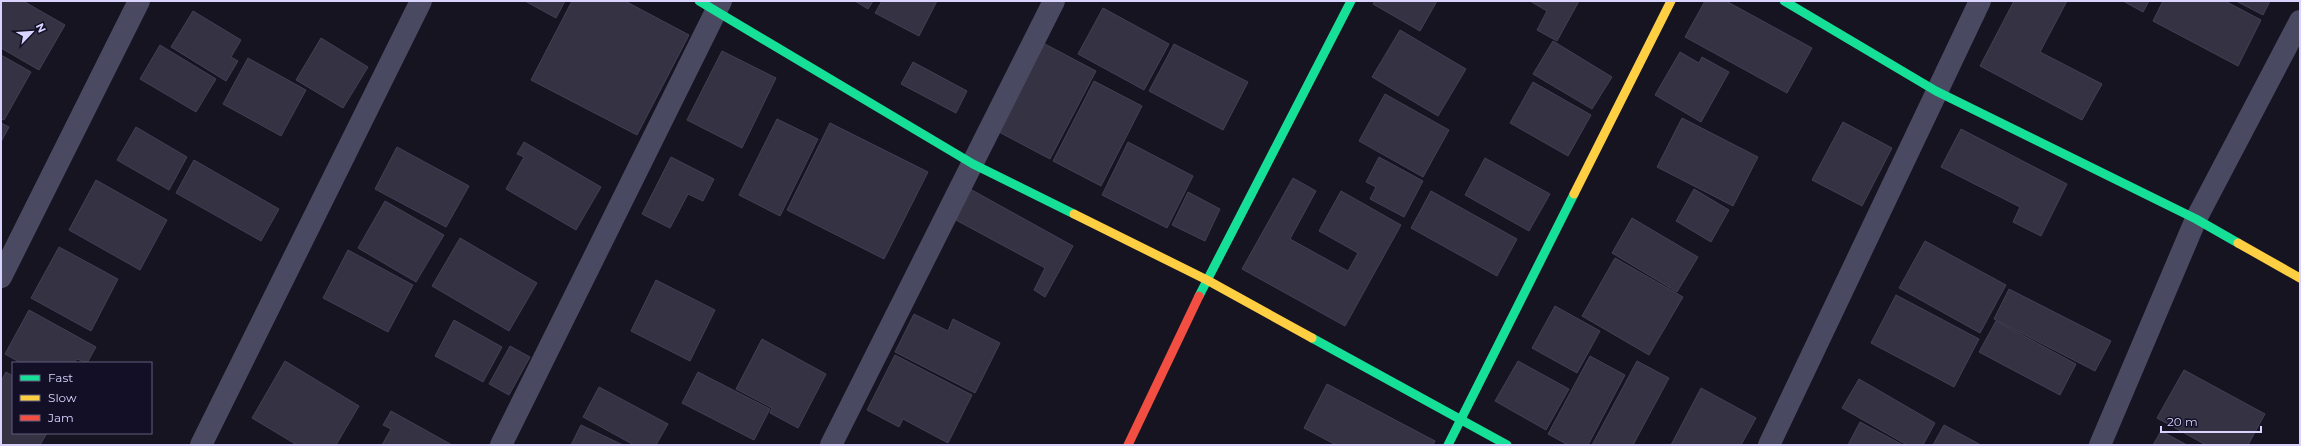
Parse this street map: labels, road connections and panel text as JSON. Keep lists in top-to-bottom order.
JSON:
{
  "legend": ["Fast", "Slow", "Jam"],
  "scale_bar": "20 m",
  "north": "top right"
}
